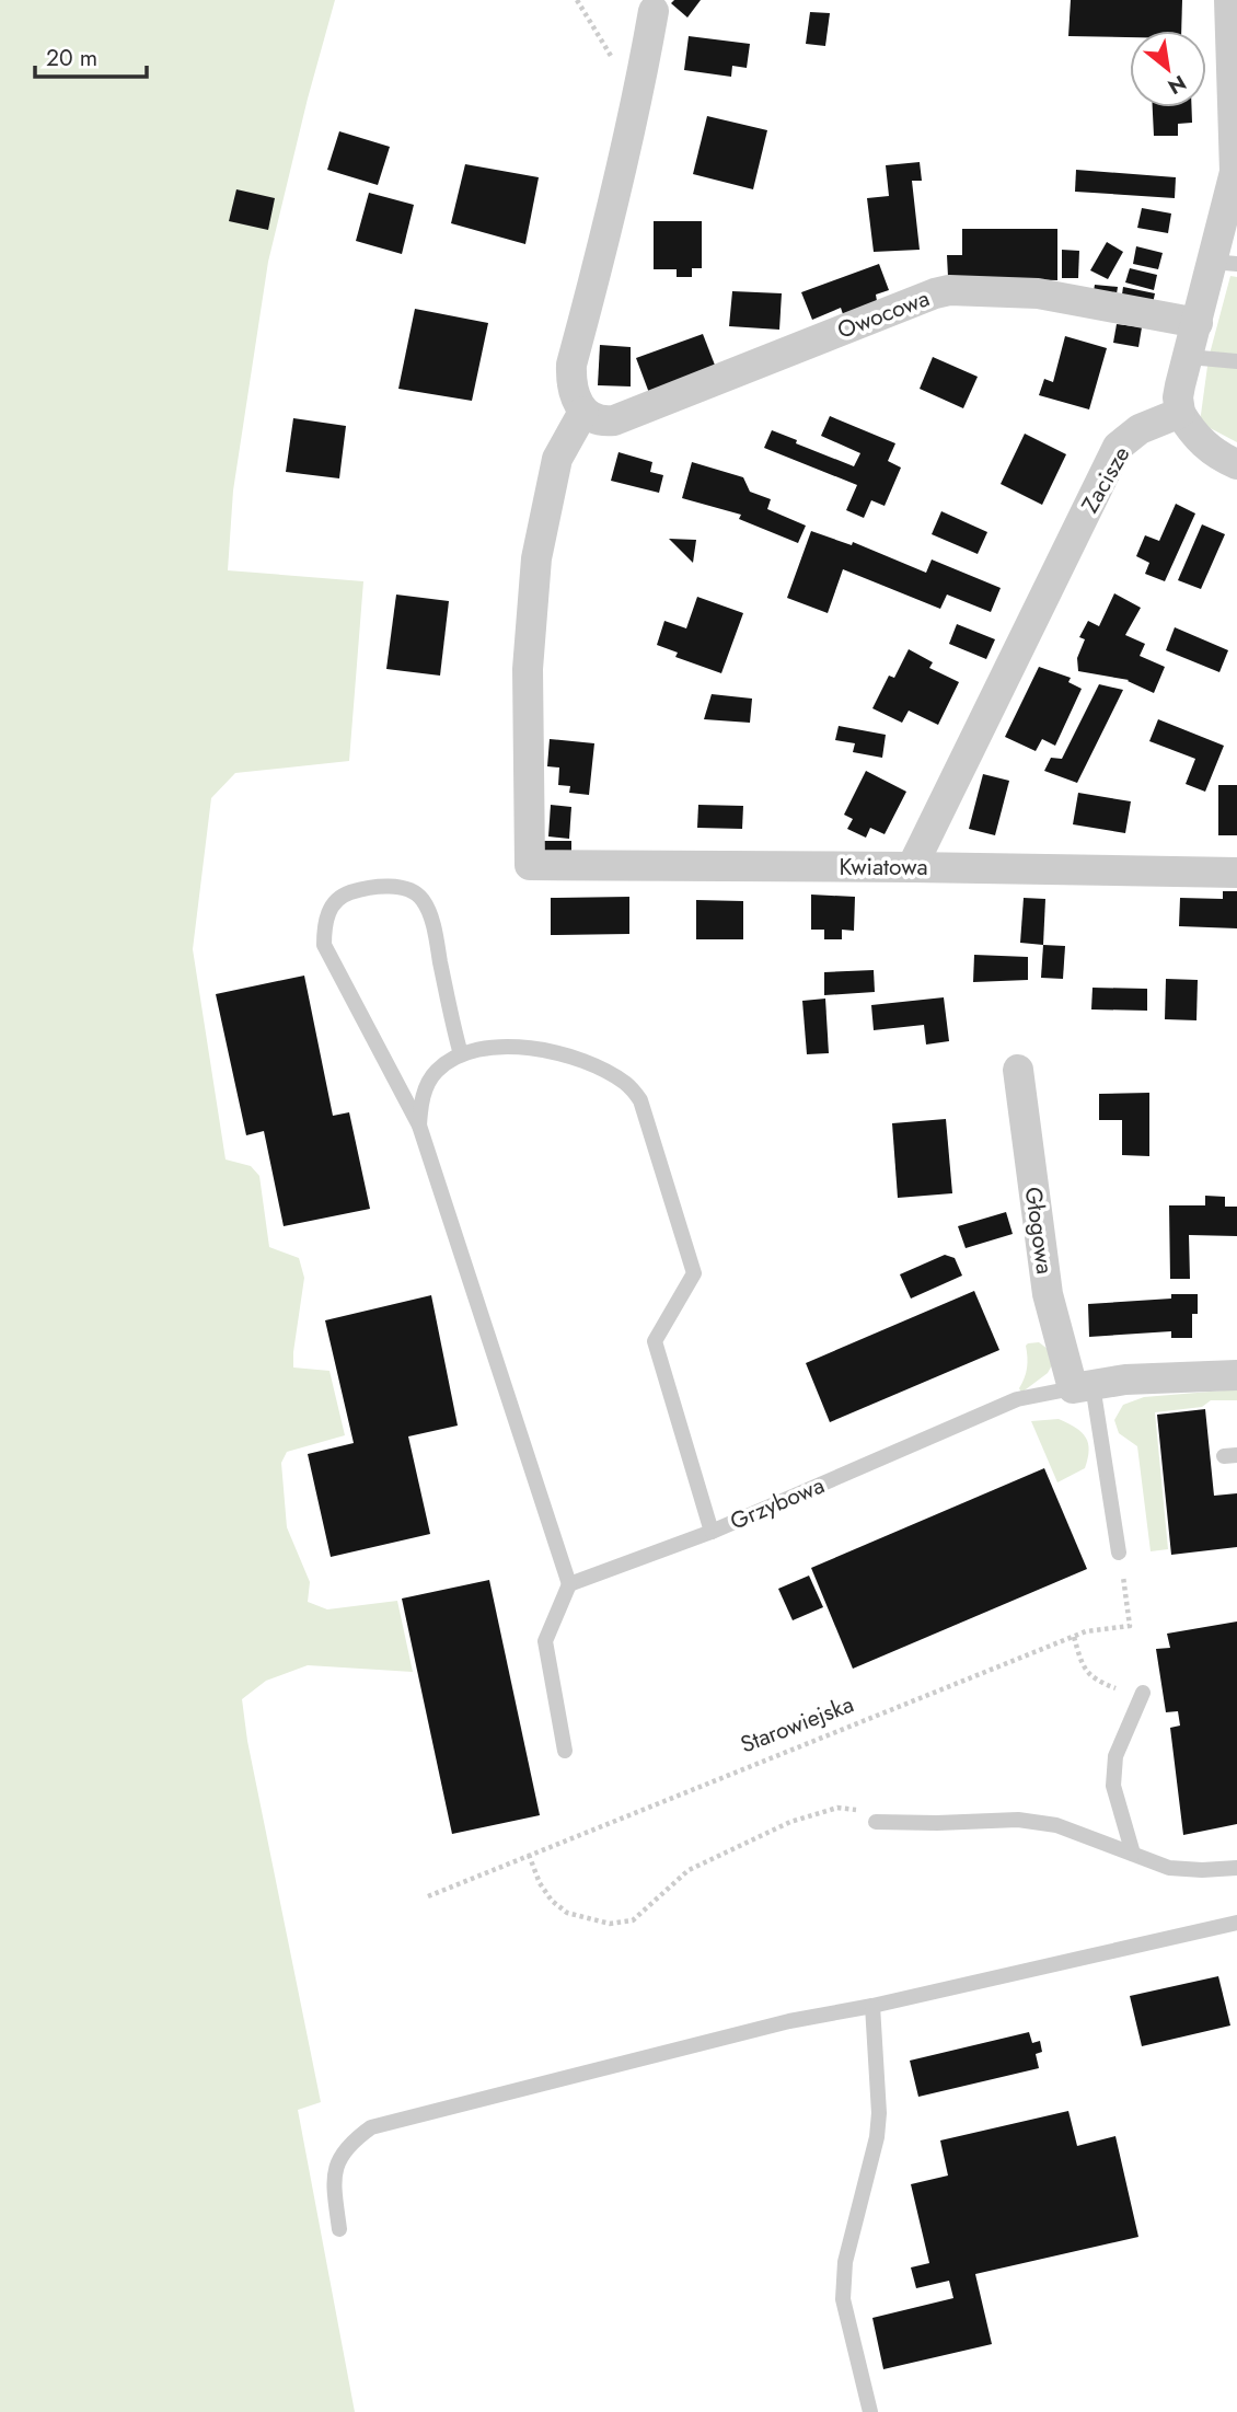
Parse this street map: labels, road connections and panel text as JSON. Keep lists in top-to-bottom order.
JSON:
{
  "streets": {
    "street": [
      "Owocowa",
      "Zacisze",
      "Kwiatowa",
      "Głogowa",
      "Grzybowa"
    ],
    "path": ["Starowiejska"]
  },
  "crossings": [
    ["Owocowa", "Kwiatowa"],
    ["Zacisze", "Kwiatowa"],
    ["Głogowa", "Grzybowa"]
  ],
  "scale_bar": "20 m",
  "north": "bottom right"
}
